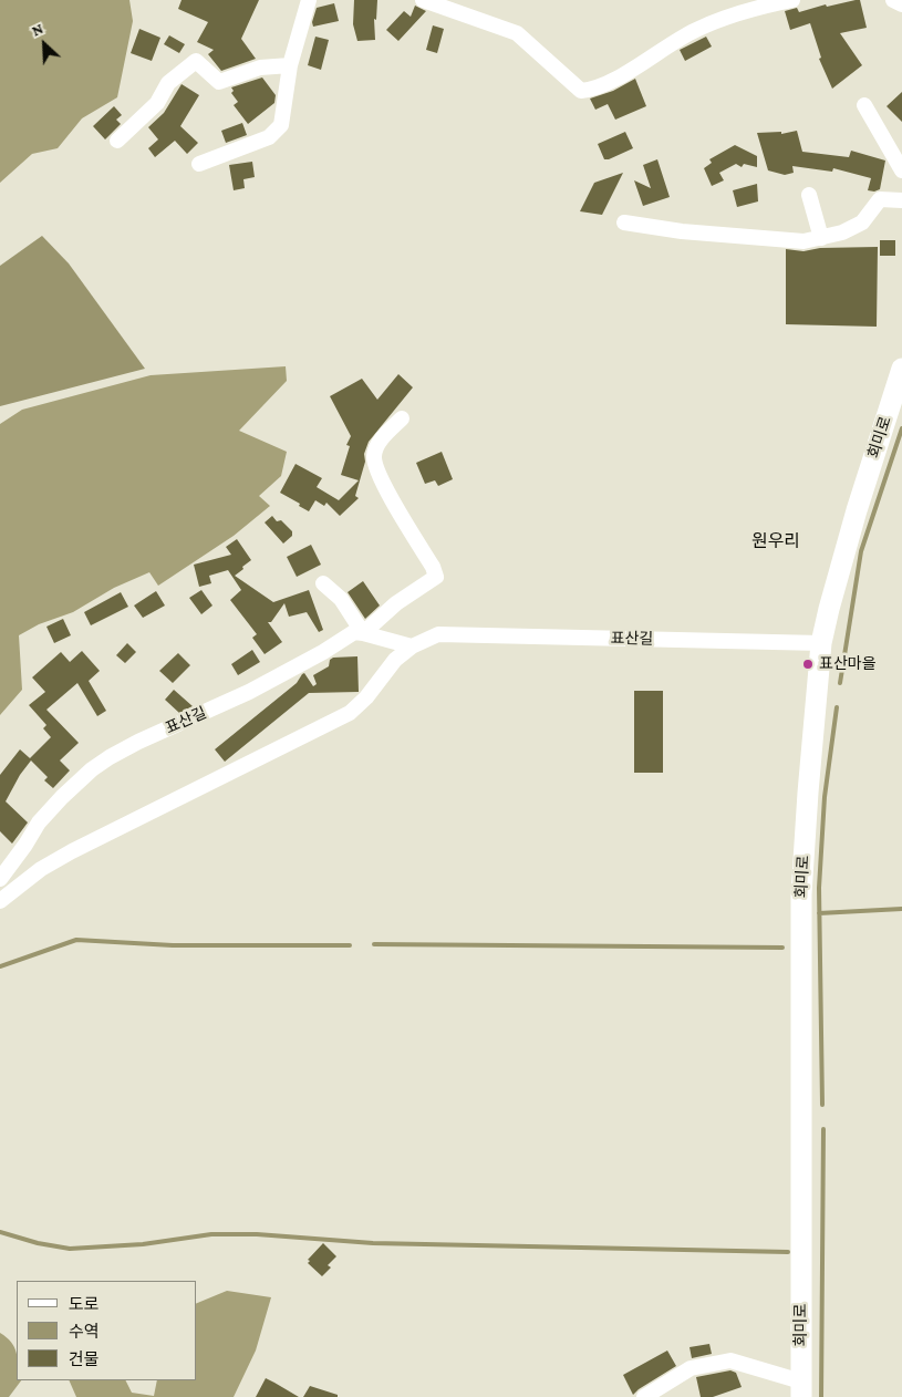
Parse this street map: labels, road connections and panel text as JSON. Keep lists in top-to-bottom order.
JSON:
{
  "streets": {
    "street": ["회미로", "표산길"]
  },
  "crossings": [
    ["회미로", "표산길"]
  ],
  "districts": ["원우리"],
  "places": ["표산마을"],
  "legend": ["도로", "수역", "건물"],
  "north": "top left"
}
